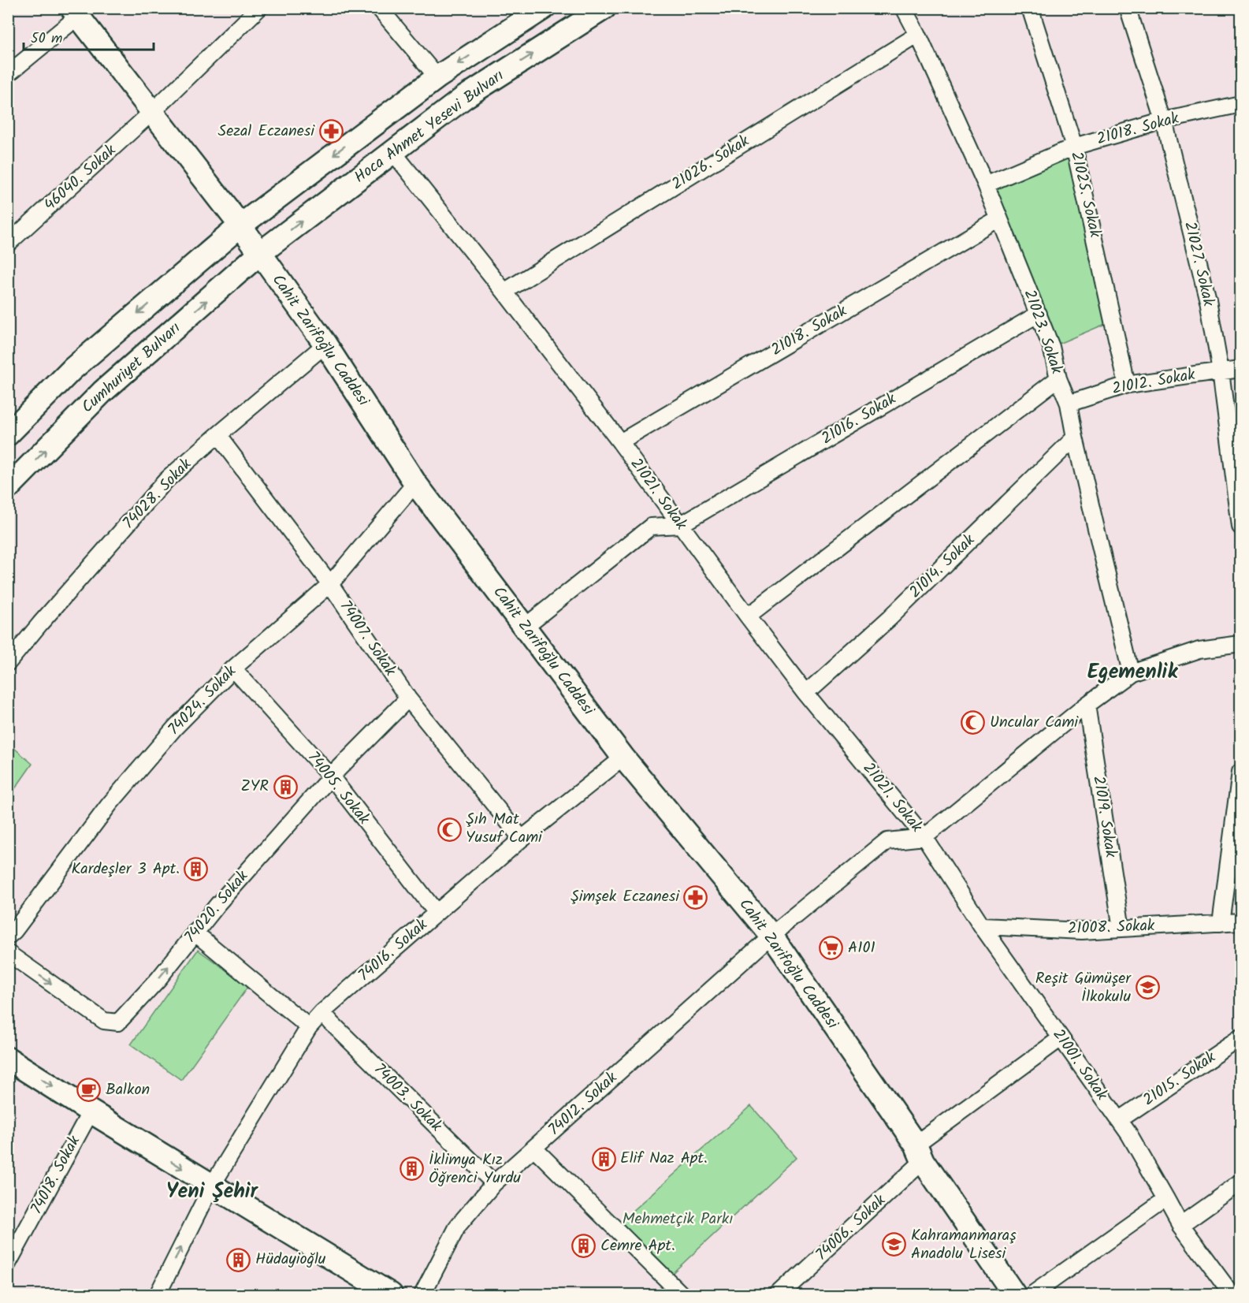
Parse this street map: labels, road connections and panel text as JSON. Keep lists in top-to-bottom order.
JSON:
{
  "streets": {
    "street": [
      "Hoca Ahmet Yesevi Bulvarı",
      "21018. Sokak",
      "21026. Sokak",
      "46040. Sokak",
      "21025. Sokak",
      "21027. Sokak",
      "21023. Sokak",
      "Cahit Zarifoğlu Caddesi",
      "Cumhuriyet Bulvarı",
      "21012. Sokak",
      "21016. Sokak",
      "74028. Sokak",
      "21021. Sokak",
      "21014. Sokak",
      "74007. Sokak",
      "74024. Sokak",
      "74005. Sokak",
      "21019. Sokak",
      "74020. Sokak",
      "21008. Sokak",
      "74016. Sokak",
      "21001. Sokak",
      "21015. Sokak",
      "74003. Sokak",
      "74012. Sokak",
      "74018. Sokak",
      "74006. Sokak"
    ]
  },
  "crossings": [
    ["Hoca Ahmet Yesevi Bulvarı", "Cahit Zarifoğlu Caddesi"],
    ["Hoca Ahmet Yesevi Bulvarı", "Cumhuriyet Bulvarı"],
    ["Hoca Ahmet Yesevi Bulvarı", "21021. Sokak"],
    ["21018. Sokak", "21025. Sokak"],
    ["21018. Sokak", "21027. Sokak"],
    ["21018. Sokak", "21023. Sokak"],
    ["21018. Sokak", "21021. Sokak"],
    ["21026. Sokak", "21023. Sokak"],
    ["21026. Sokak", "21021. Sokak"],
    ["46040. Sokak", "Cahit Zarifoğlu Caddesi"],
    ["21025. Sokak", "21012. Sokak"],
    ["21027. Sokak", "21012. Sokak"],
    ["21023. Sokak", "21012. Sokak"],
    ["21023. Sokak", "21016. Sokak"],
    ["21023. Sokak", "21014. Sokak"],
    ["Cahit Zarifoğlu Caddesi", "Cumhuriyet Bulvarı"],
    ["Cahit Zarifoğlu Caddesi", "74028. Sokak"],
    ["Cahit Zarifoğlu Caddesi", "74024. Sokak"],
    ["Cahit Zarifoğlu Caddesi", "74016. Sokak"],
    ["Cahit Zarifoğlu Caddesi", "74012. Sokak"],
    ["Cahit Zarifoğlu Caddesi", "74006. Sokak"],
    ["21016. Sokak", "21021. Sokak"],
    ["74028. Sokak", "74007. Sokak"],
    ["21021. Sokak", "21014. Sokak"],
    ["21021. Sokak", "21001. Sokak"],
    ["21021. Sokak", "74012. Sokak"],
    ["74007. Sokak", "74024. Sokak"],
    ["74007. Sokak", "74020. Sokak"],
    ["74007. Sokak", "74016. Sokak"],
    ["74024. Sokak", "74005. Sokak"],
    ["74005. Sokak", "74020. Sokak"],
    ["74005. Sokak", "74016. Sokak"],
    ["21019. Sokak", "21008. Sokak"],
    ["21008. Sokak", "21001. Sokak"],
    ["74016. Sokak", "74003. Sokak"],
    ["21001. Sokak", "21015. Sokak"],
    ["21001. Sokak", "74012. Sokak"],
    ["21001. Sokak", "74006. Sokak"],
    ["74003. Sokak", "74012. Sokak"]
  ],
  "districts": ["Egemenlik", "Yeni Şehir"],
  "parks": ["Mehmetçik Parkı"],
  "places": {
    "pharmacy": ["Sezal Eczanesi", "Şimşek Eczanesi"],
    "mosque": ["Uncular Cami", "Şıh Mat Yusuf Cami"],
    "building": [
      "ZYR",
      "Kardeşler 3 Apt.",
      "Elif Naz Apt.",
      "İklimya Kız Öğrenci Yurdu",
      "Cemre Apt.",
      "Hüdayioğlu"
    ],
    "supermarket": ["A101"],
    "school or university": ["Reşit Gümüşer İlkokulu", "Kahramanmaraş Anadolu Lisesi"],
    "cafe": ["Balkon"]
  },
  "scale_bar": "50 m"
}
